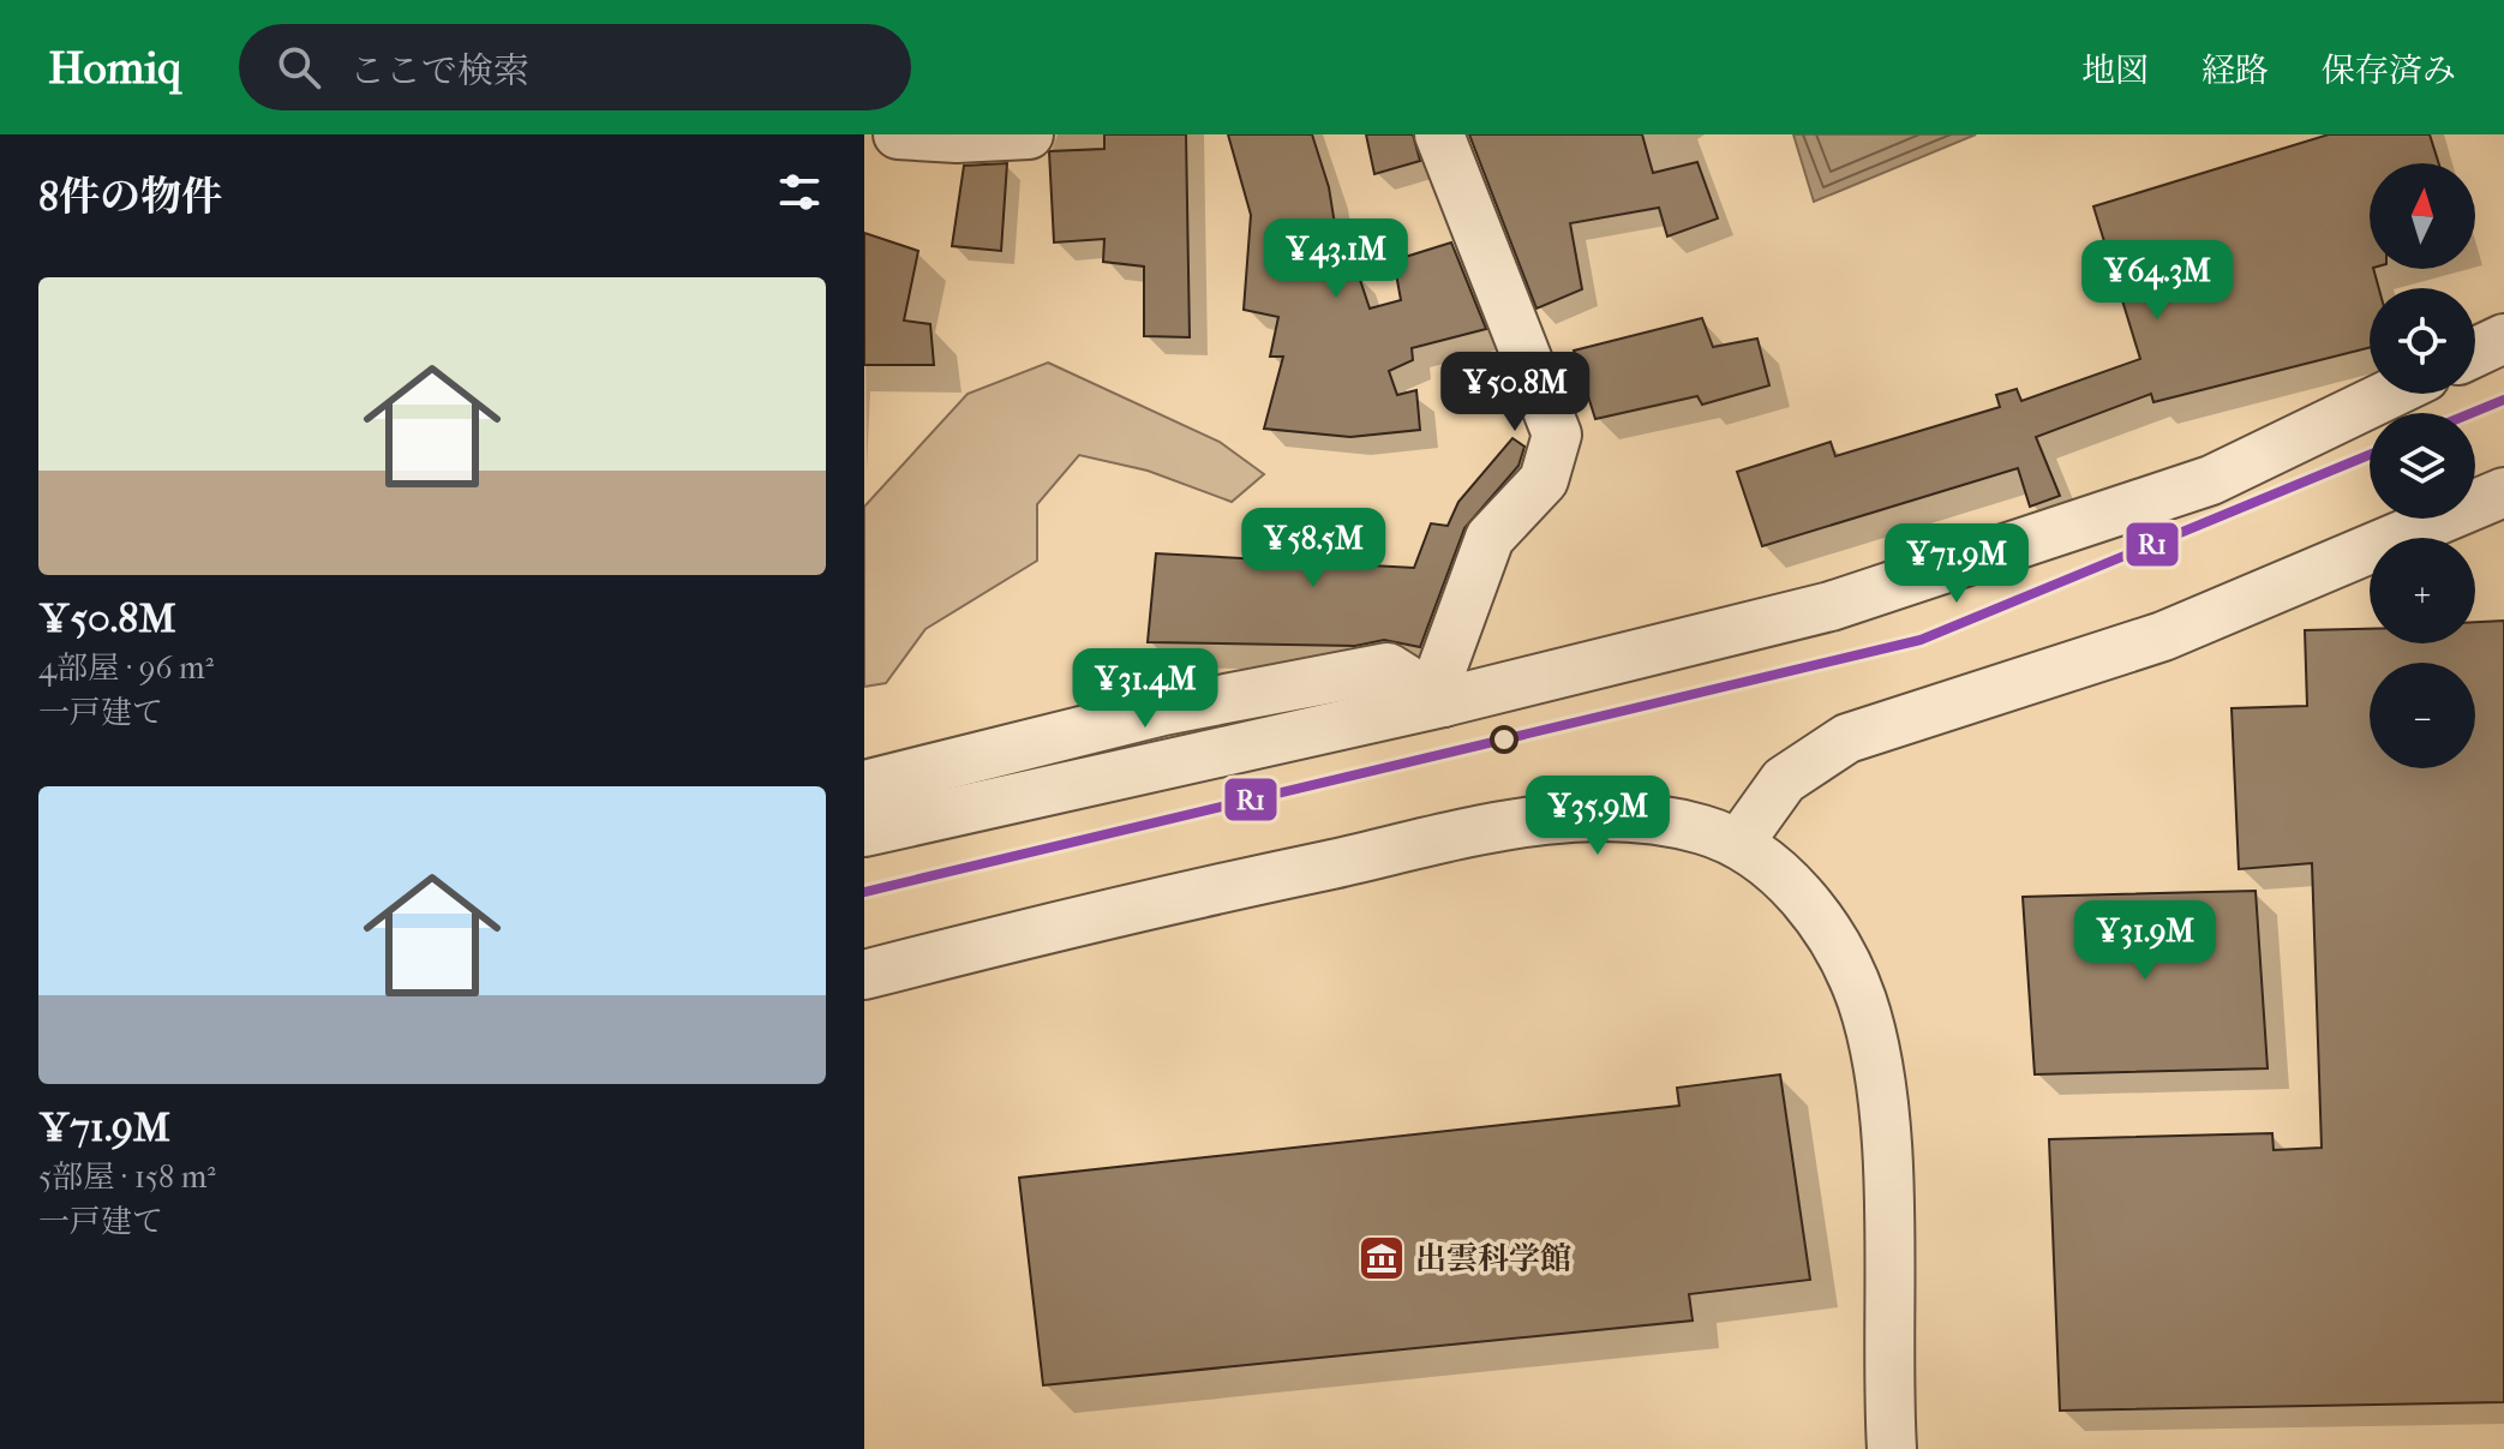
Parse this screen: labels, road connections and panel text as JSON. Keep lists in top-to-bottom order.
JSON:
{
  "places": {
    "museum": ["出雲科学館"]
  },
  "lines": ["transit line R1"],
  "north": "top",
  "page": {
    "header": "Homiq",
    "search": "ここで検索",
    "nav": ["地図", "経路", "保存済み"],
    "heading": "8件の物件",
    "map_buttons": ["+", "−"],
    "price": [
      "¥43.1M",
      "¥64.3M",
      "¥50.8M",
      "¥58.5M",
      "¥71.9M",
      "¥31.4M",
      "¥35.9M",
      "¥31.9M"
    ],
    "list": [
      {
        "name": "¥50.8M",
        "note": "4部屋 · 96 m² · 一戸建て"
      },
      {
        "name": "¥71.9M",
        "note": "5部屋 · 158 m² · 一戸建て"
      }
    ]
  }
}
